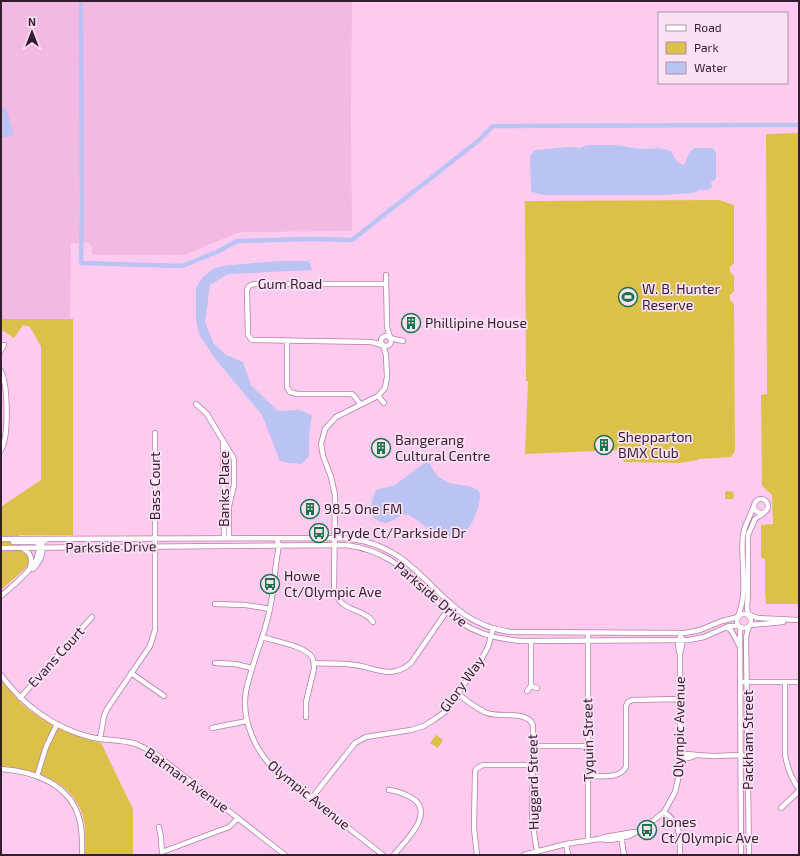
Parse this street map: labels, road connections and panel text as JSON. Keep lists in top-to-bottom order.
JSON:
{
  "streets": {
    "street": [
      "Gum Road",
      "Bass Court",
      "Banks Place",
      "Parkside Drive",
      "Evans Court",
      "Glory Way",
      "Olympic Avenue",
      "Tyquin Street",
      "Packham Street",
      "Batman Avenue",
      "Huggard Street"
    ]
  },
  "crossings": [
    ["Bass Court", "Parkside Drive"],
    ["Bass Court", "Batman Avenue"],
    ["Banks Place", "Parkside Drive"],
    ["Parkside Drive", "Glory Way"],
    ["Parkside Drive", "Olympic Avenue"],
    ["Parkside Drive", "Tyquin Street"],
    ["Parkside Drive", "Packham Street"],
    ["Evans Court", "Batman Avenue"],
    ["Glory Way", "Olympic Avenue"],
    ["Glory Way", "Huggard Street"],
    ["Olympic Avenue", "Tyquin Street"],
    ["Olympic Avenue", "Huggard Street"]
  ],
  "places": {
    "sports": ["W. B. Hunter Reserve"],
    "building": [
      "Phillipine House",
      "Shepparton BMX Club",
      "Bangerang Cultural Centre",
      "98.5 One FM"
    ],
    "bus stop": ["Pryde Ct/Parkside Dr", "Howe Ct/Olympic Ave", "Jones Ct/Olympic Ave"]
  },
  "legend": ["Road", "Park", "Water"],
  "north": "top"
}
